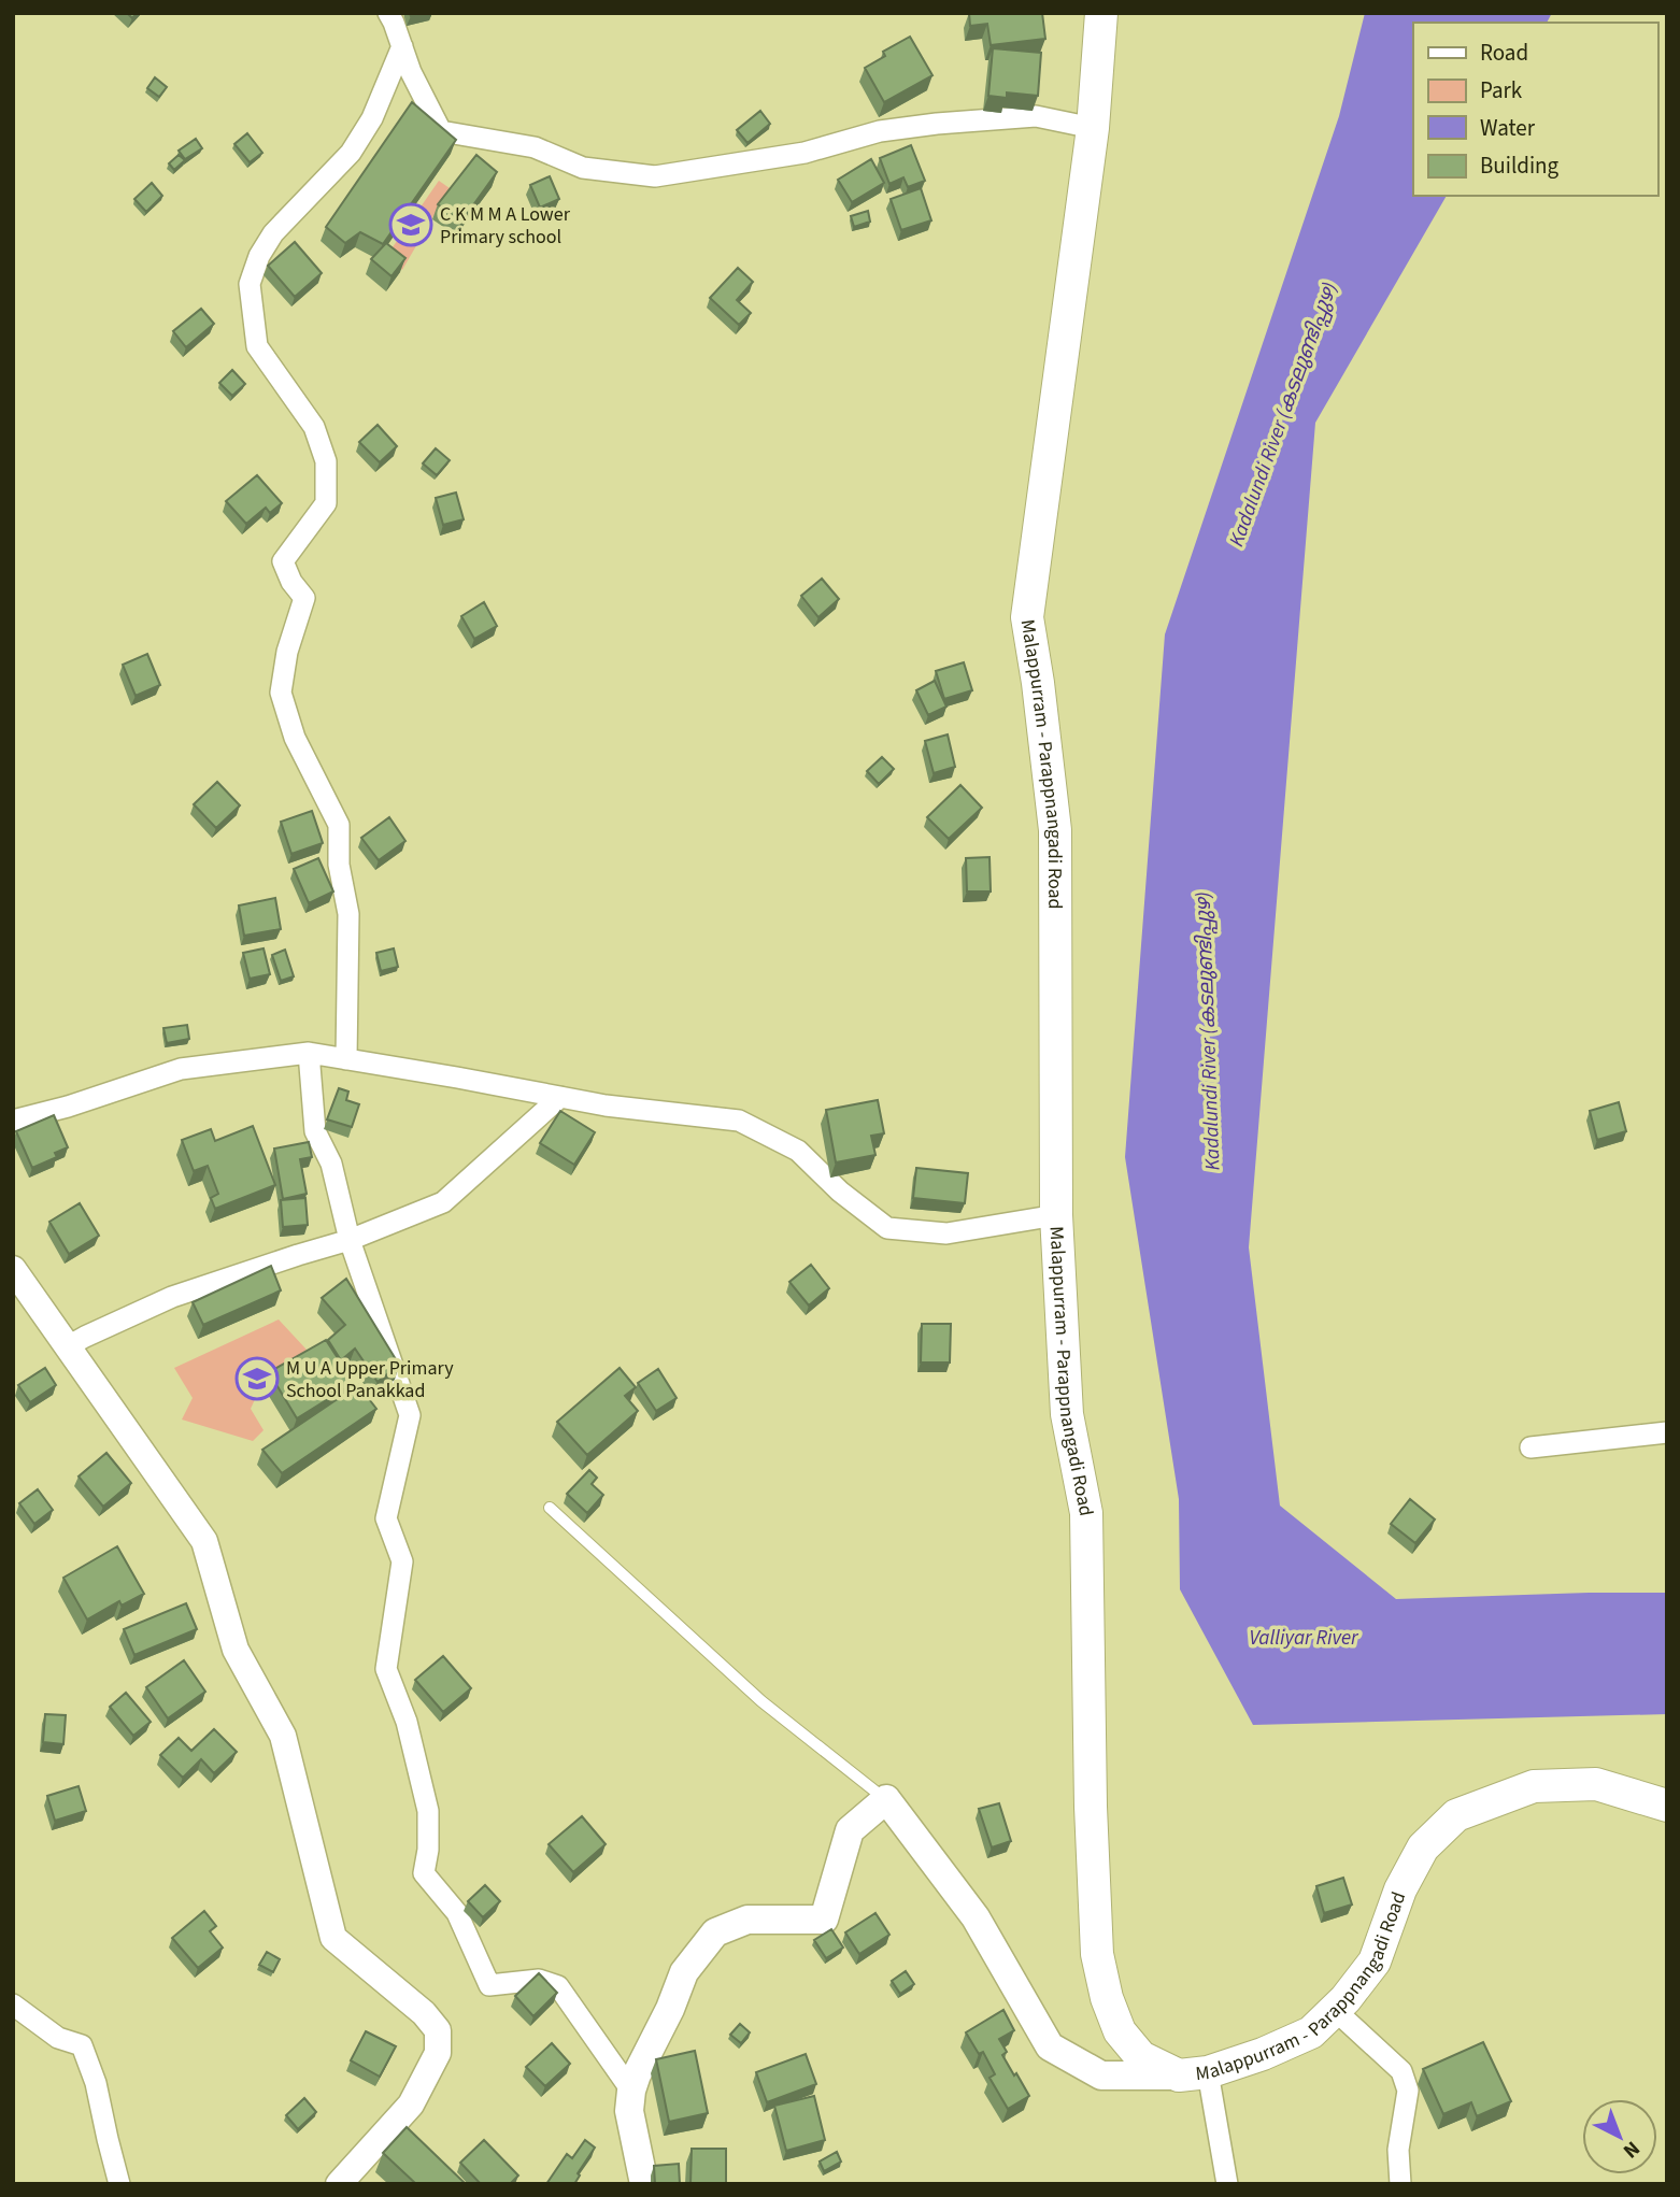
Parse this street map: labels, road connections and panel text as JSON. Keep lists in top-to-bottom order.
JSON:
{
  "streets": {
    "main road": ["Malappurram - Parappnangadi Road"]
  },
  "water": ["Kadalundi River (കടലുണ്ടിപ്പുഴ)", "Valliyar River"],
  "places": {
    "school or university": ["C K M M A Lower Primary school", "M U A Upper Primary School Panakkad"]
  },
  "legend": [
    "Road",
    "Park",
    "Water",
    "Building"
  ],
  "north": "bottom right"
}
